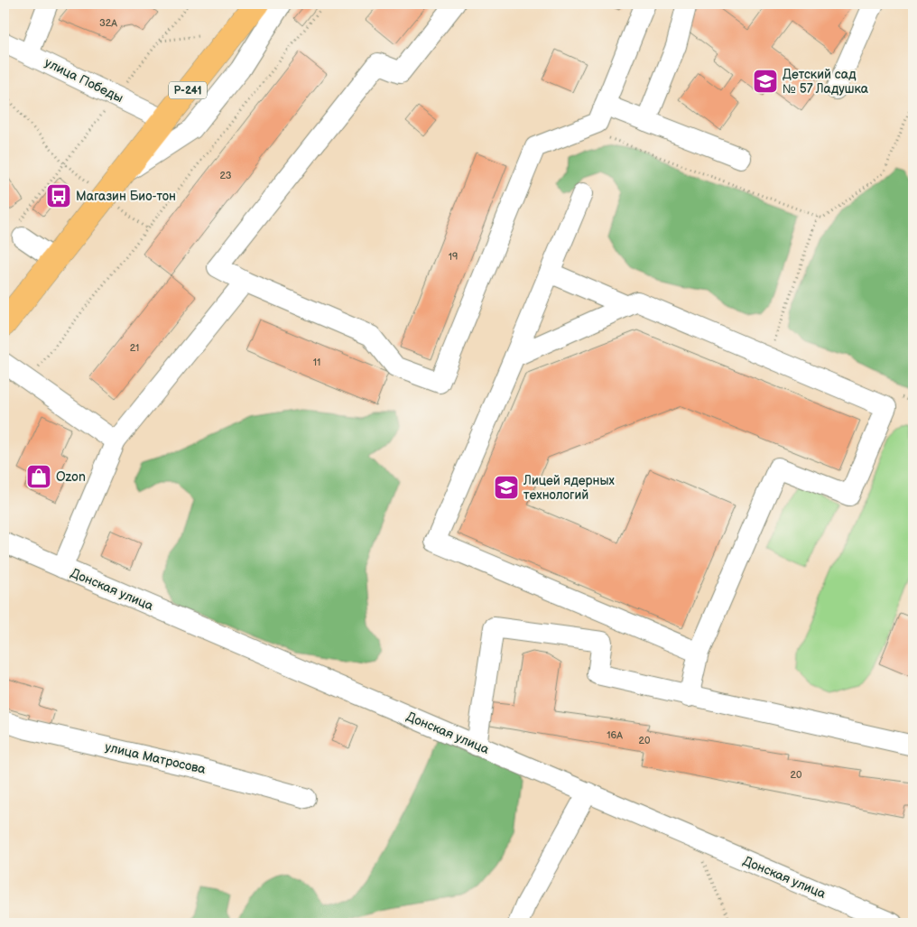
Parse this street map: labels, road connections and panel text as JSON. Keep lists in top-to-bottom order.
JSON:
{
  "streets": {
    "highway": ["Р-241"],
    "street": ["улица Победы", "Донская улица", "улица Матросова"]
  },
  "crossings": [
    ["улица Победы", "Р-241"]
  ],
  "places": {
    "school or university": ["Детский сад № 57 Ладушка", "Лицей ядерных технологий"],
    "bus stop": ["Магазин Био-тон"],
    "shop": ["Ozon"]
  },
  "house_numbers": [
    "32А",
    "23",
    "19",
    "21",
    "11",
    "16А",
    "20",
    "20"
  ]
}
